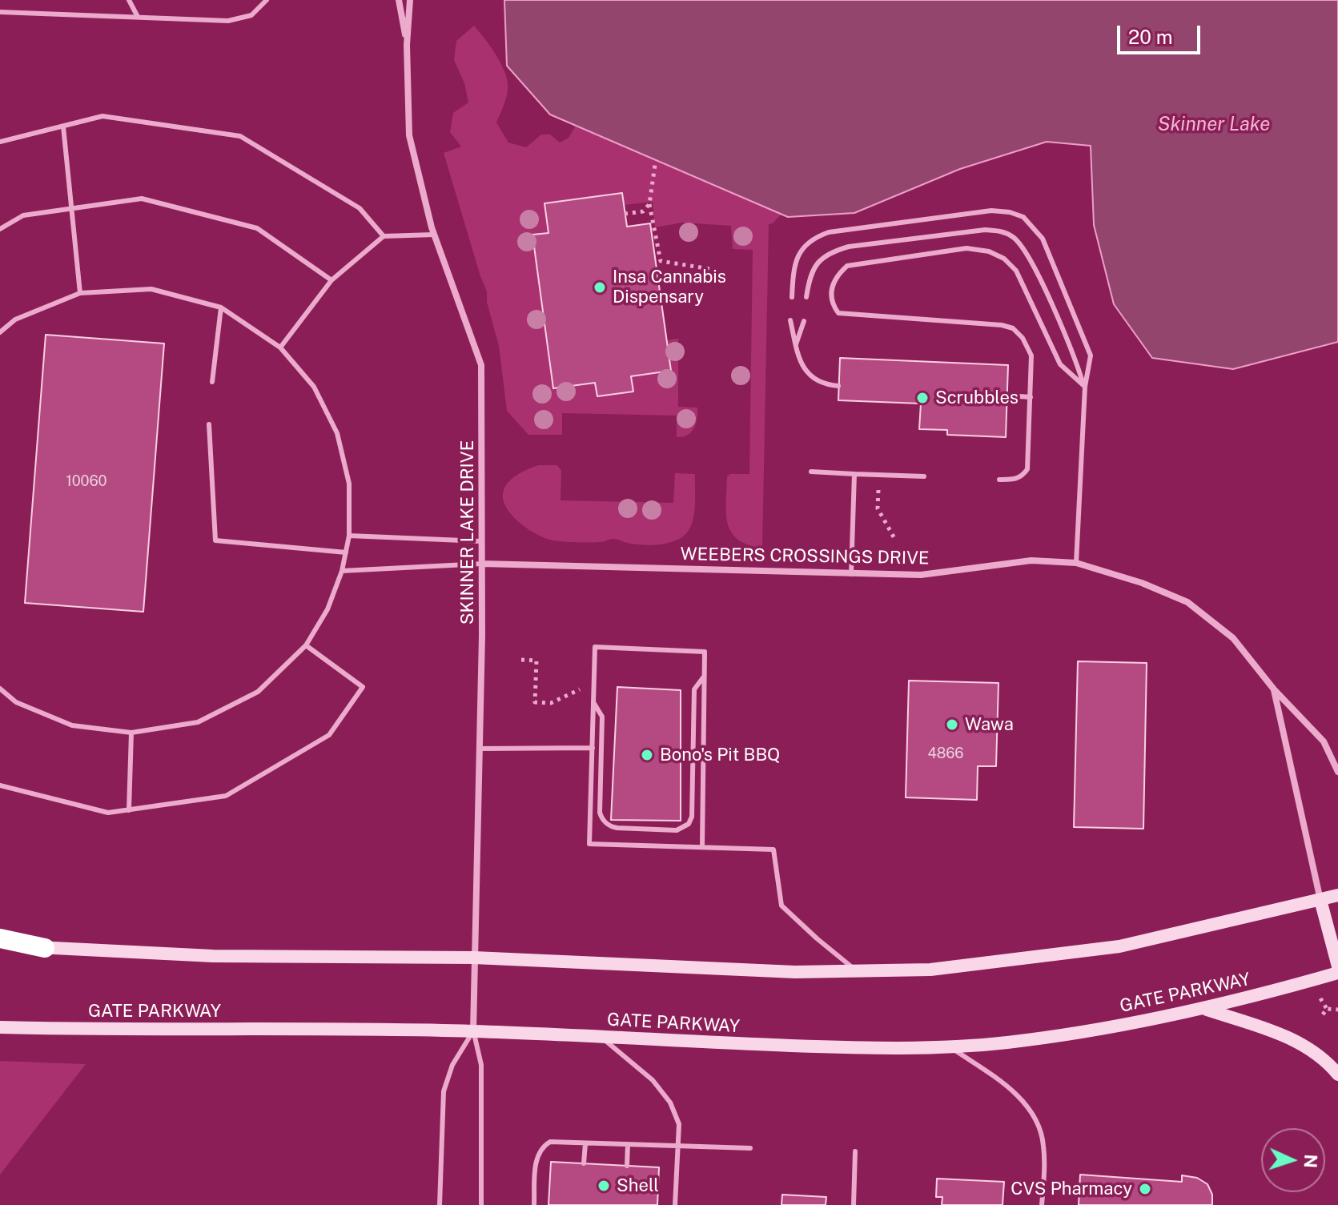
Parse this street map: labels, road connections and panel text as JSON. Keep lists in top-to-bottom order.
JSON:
{
  "streets": {
    "main road": ["GATE PARKWAY"],
    "street": ["SKINNER LAKE DRIVE", "WEEBERS CROSSINGS DRIVE"]
  },
  "crossings": [
    ["SKINNER LAKE DRIVE", "WEEBERS CROSSINGS DRIVE"],
    ["SKINNER LAKE DRIVE", "GATE PARKWAY"]
  ],
  "water": ["Skinner Lake"],
  "places": [
    "Insa Cannabis Dispensary",
    "Scrubbles",
    "Wawa",
    "Bono's Pit BBQ",
    "Shell",
    "CVS Pharmacy"
  ],
  "house_numbers": ["10060", "4866"],
  "scale_bar": "20 m",
  "north": "right"
}
